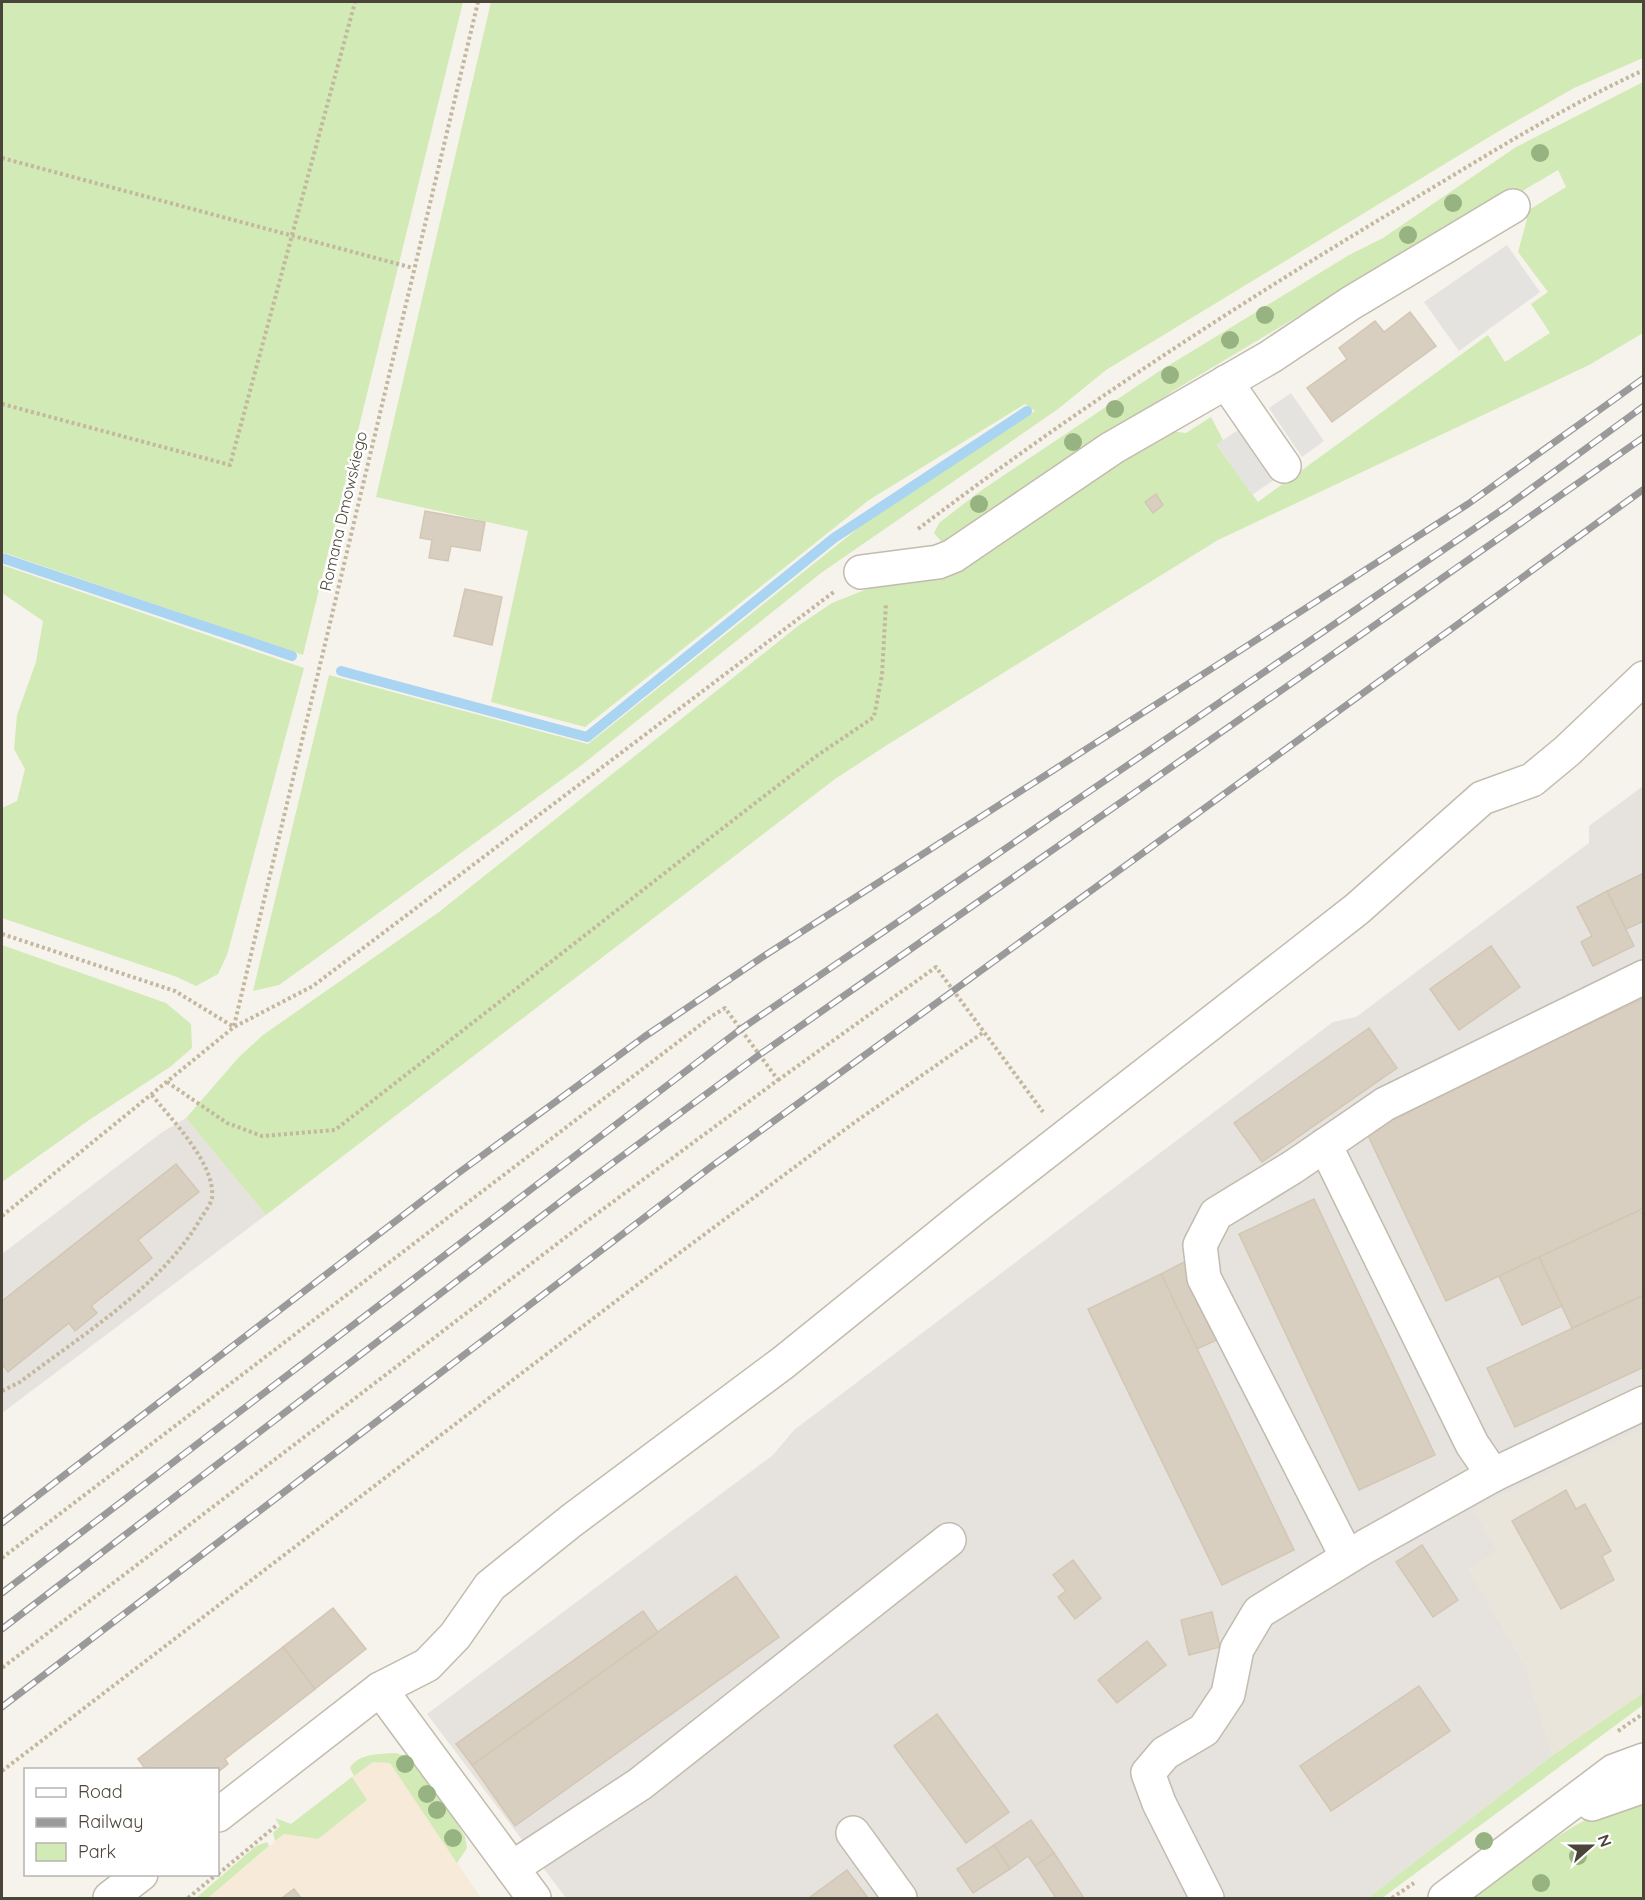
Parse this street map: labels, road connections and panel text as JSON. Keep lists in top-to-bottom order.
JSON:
{
  "streets": {
    "path": ["Romana Dmowskiego"]
  },
  "legend": ["Road", "Railway", "Park"],
  "north": "right"
}
